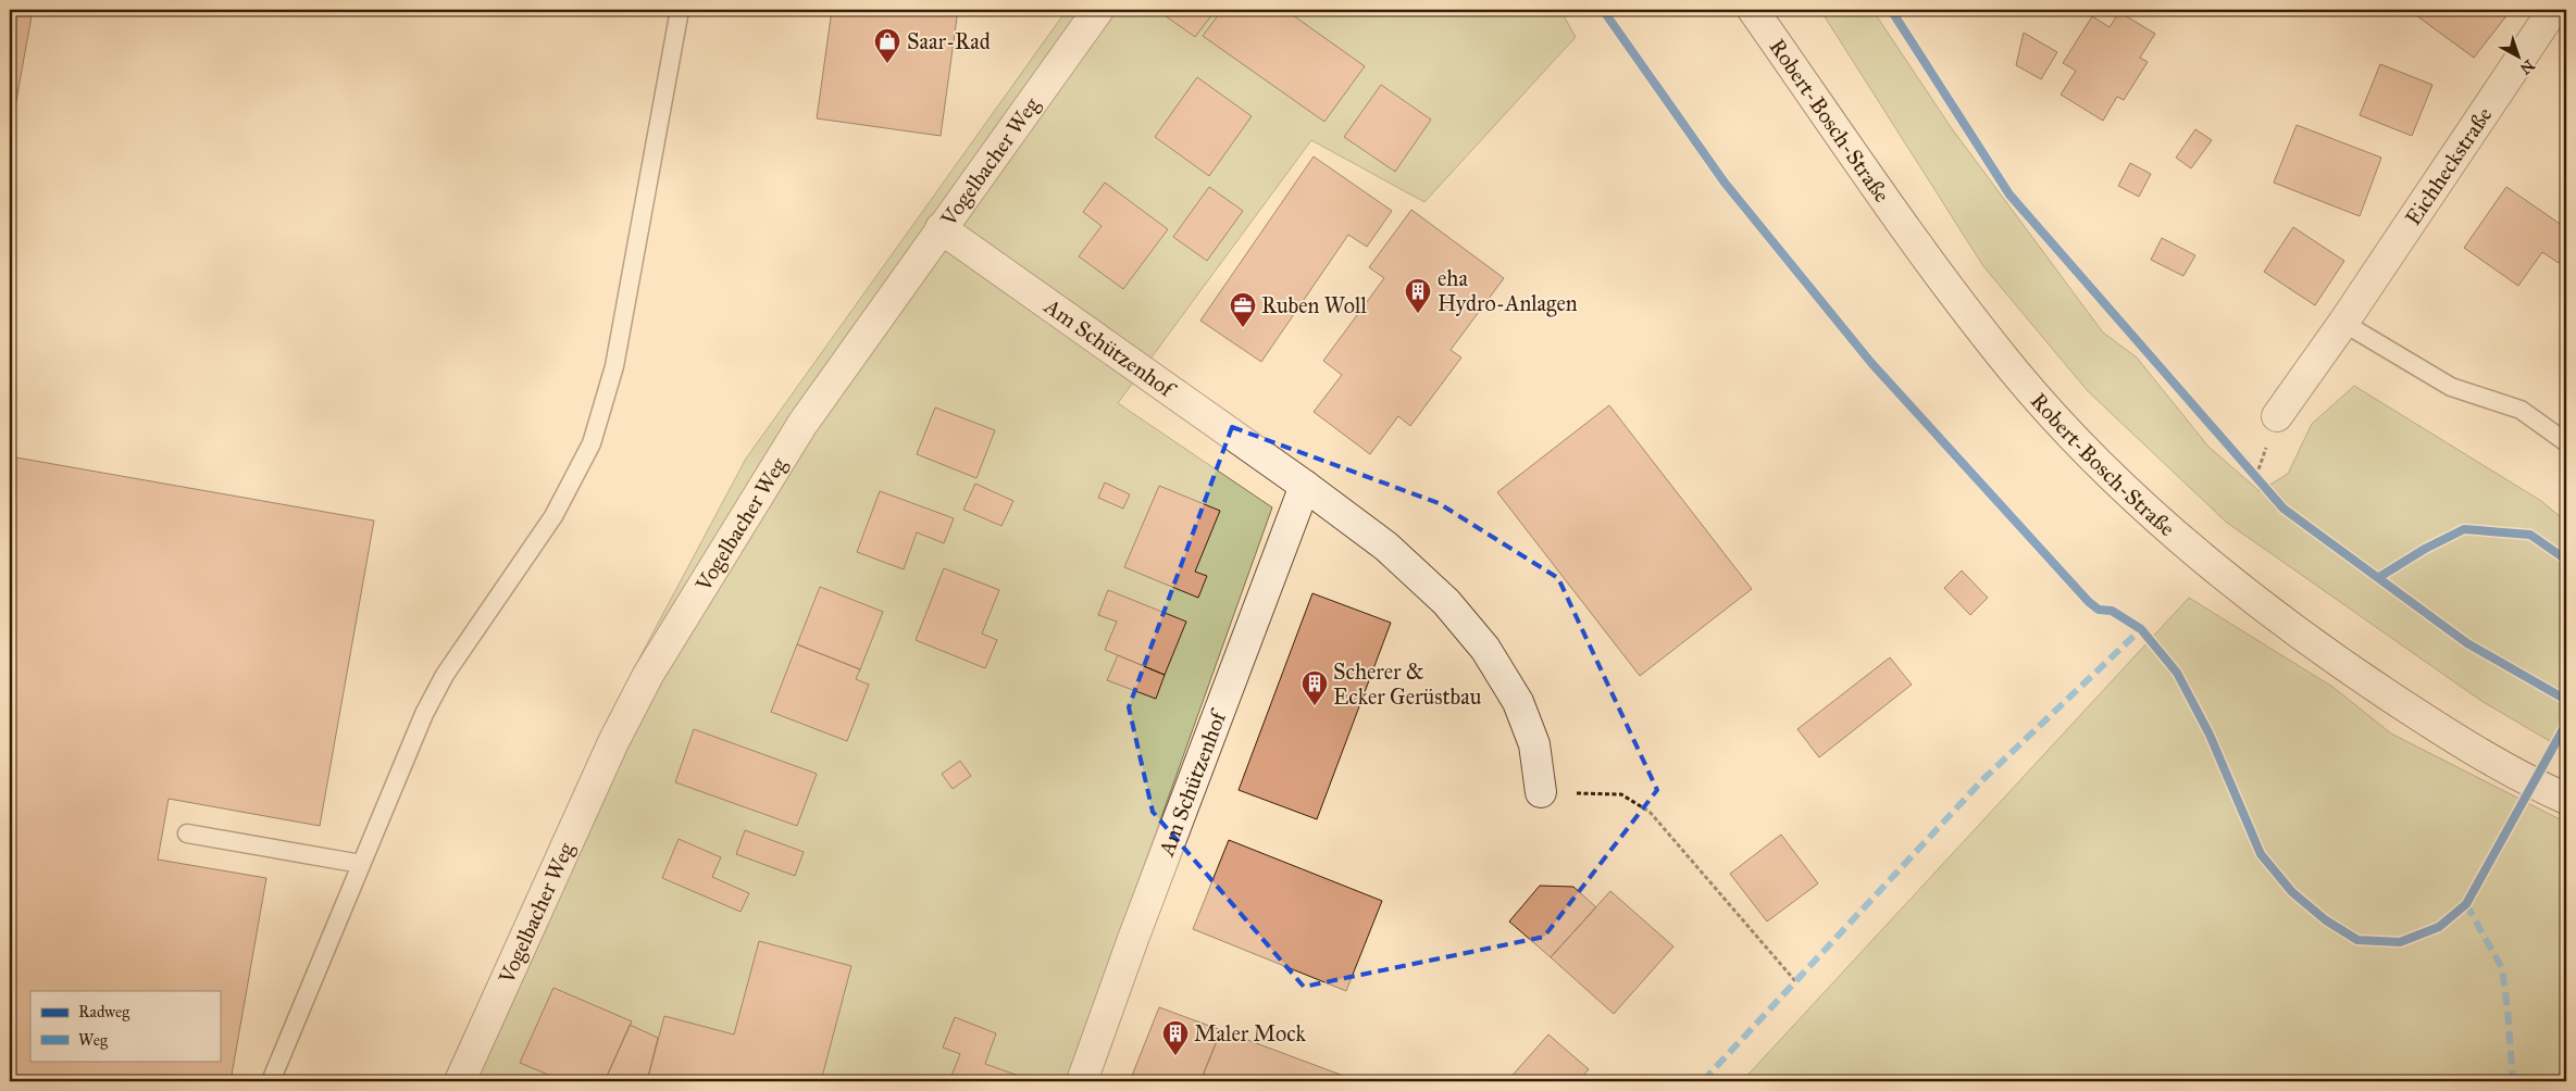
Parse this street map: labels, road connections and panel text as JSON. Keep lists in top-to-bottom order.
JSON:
{
  "streets": {
    "street": [
      "Robert-Bosch-Straße",
      "Vogelbacher Weg",
      "Eichheckstraße",
      "Am Schützenhof"
    ]
  },
  "crossings": [
    ["Vogelbacher Weg", "Am Schützenhof"]
  ],
  "places": {
    "shop": ["Saar-Rad"],
    "building": ["eha Hydro-Anlagen", "Scherer & Ecker Gerüstbau", "Maler Mock"],
    "office": ["Ruben Woll"]
  },
  "legend": ["Radweg", "Weg"],
  "north": "bottom right"
}
